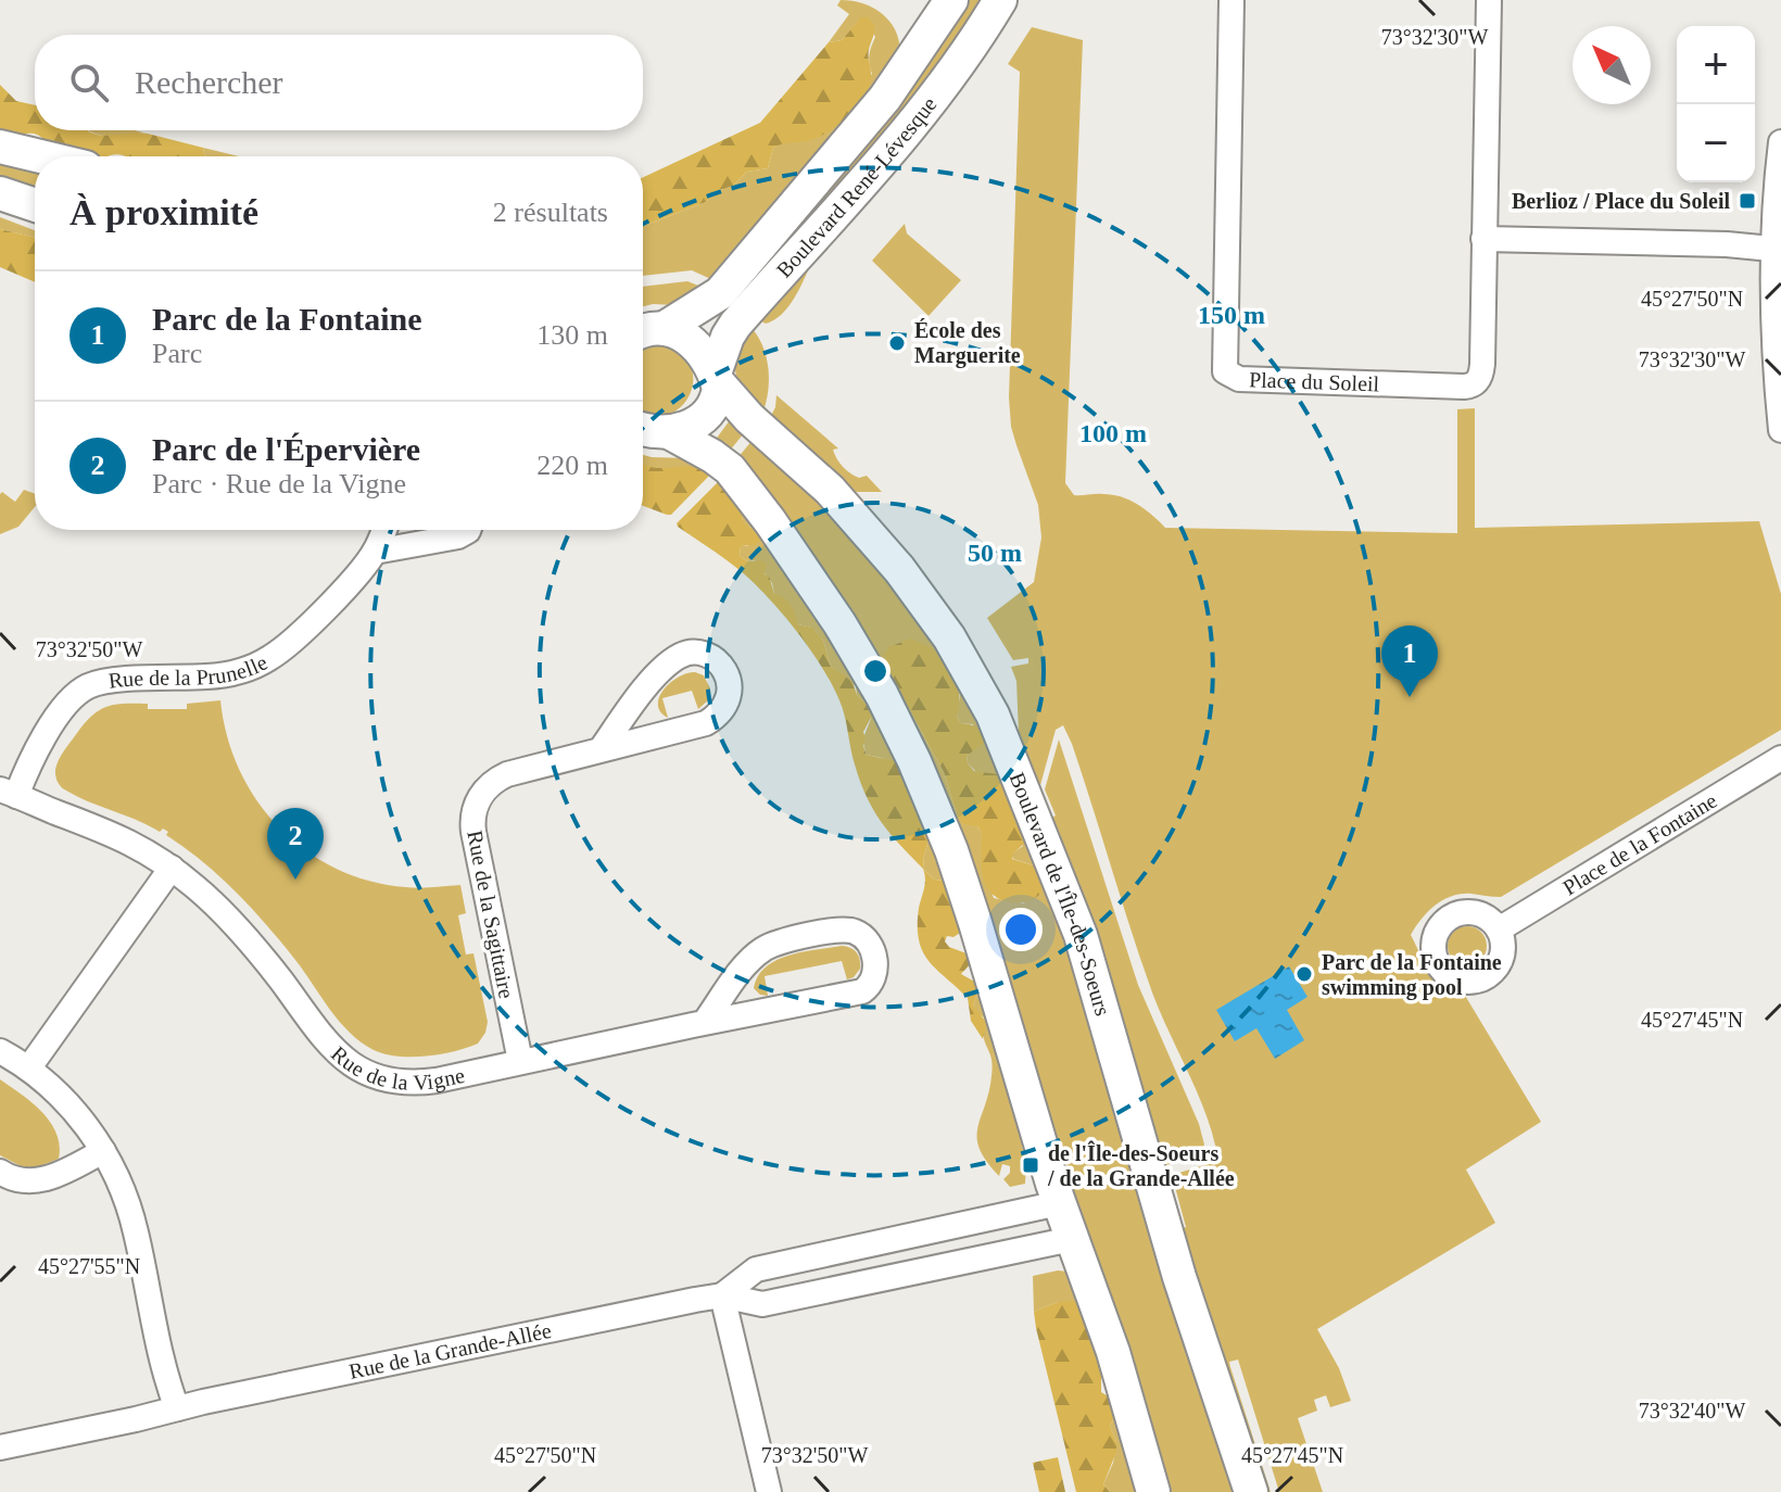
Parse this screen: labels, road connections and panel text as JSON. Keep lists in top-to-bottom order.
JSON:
{
  "streets": {
    "street": [
      "Boulevard René-Lévesque",
      "Place du Soleil",
      "Rue de la Prunelle",
      "Place de la Fontaine",
      "Boulevard de l'Île-des-Soeurs",
      "Rue de la Sagittaire",
      "Rue de la Vigne",
      "Rue de la Grande-Allée"
    ]
  },
  "crossings": [
    ["Boulevard René-Lévesque", "Boulevard de l'Île-des-Soeurs"],
    ["Rue de la Prunelle", "Rue de la Vigne"],
    ["Rue de la Sagittaire", "Rue de la Vigne"]
  ],
  "places": {
    "transit": ["Berlioz / Place du Soleil", "de l'Île-des-Soeurs / de la Grande-Allée"],
    "other": ["École des Marguerite", "Parc de la Fontaine swimming pool"]
  },
  "north": "top left",
  "page": {
    "map_buttons": ["+", "−"],
    "search": "Rechercher",
    "heading": ["À proximité", "2 résultats"],
    "list": [
      {
        "mark": "1",
        "name": "Parc de la Fontaine",
        "note": "Parc",
        "value": "130 m"
      },
      {
        "mark": "2",
        "name": "Parc de l'Épervière",
        "note": "Parc · Rue de la Vigne",
        "value": "220 m"
      }
    ],
    "pins": ["1", "2"]
  },
  "coordinates": [
    "73°32'30\"W",
    "45°27'50\"N",
    "73°32'50\"W",
    "45°27'45\"N",
    "45°27'55\"N",
    "73°32'40\"W"
  ],
  "rings": ["150 m", "100 m", "50 m"]
}
